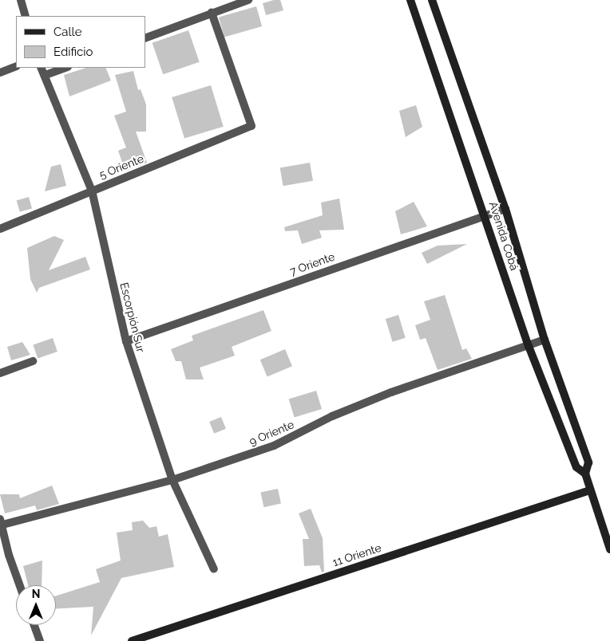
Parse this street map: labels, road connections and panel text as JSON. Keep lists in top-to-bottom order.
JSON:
{
  "streets": {
    "main road": ["Avenida Cobá", "11 Oriente"],
    "street": [
      "5 Oriente",
      "7 Oriente",
      "Escorpión Sur",
      "9 Oriente"
    ]
  },
  "crossings": [
    ["5 Oriente", "Escorpión Sur"],
    ["Avenida Cobá", "7 Oriente"],
    ["Avenida Cobá", "9 Oriente"],
    ["Avenida Cobá", "11 Oriente"],
    ["7 Oriente", "Escorpión Sur"],
    ["Escorpión Sur", "9 Oriente"]
  ],
  "legend": ["Calle", "Edificio"],
  "north": "top"
}
